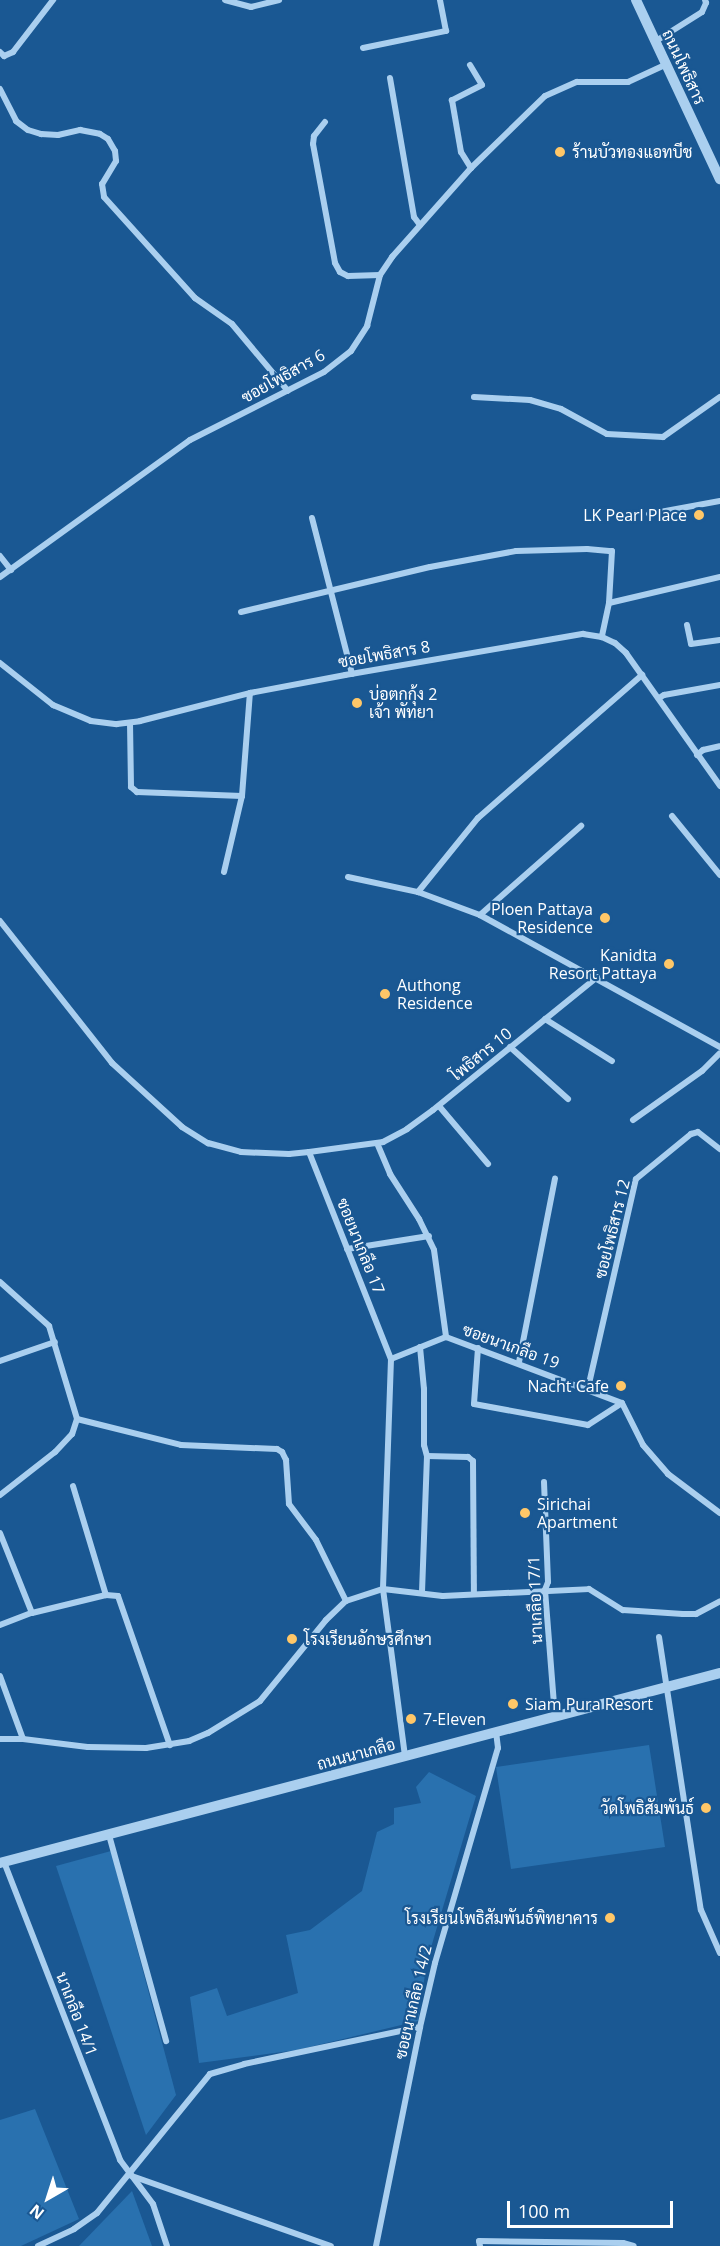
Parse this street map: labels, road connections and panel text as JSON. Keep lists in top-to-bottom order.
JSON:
{
  "streets": {
    "street": [
      "ถนนโพธิสาร",
      "ซอยโพธิสาร 6",
      "ซอยโพธิสาร 8",
      "โพธิสาร 10",
      "ซอยโพธิสาร 12",
      "ซอยนาเกลือ 17",
      "ซอยนาเกลือ 19",
      "นาเกลือ 17/1",
      "ถนนนาเกลือ",
      "ซอยนาเกลือ 14/2",
      "นาเกลือ 14/1"
    ]
  },
  "crossings": [
    ["ถนนโพธิสาร", "ซอยโพธิสาร 6"],
    ["โพธิสาร 10", "ซอยนาเกลือ 17"],
    ["โพธิสาร 10", "ซอยนาเกลือ 19"],
    ["ซอยโพธิสาร 12", "ซอยนาเกลือ 19"],
    ["ซอยนาเกลือ 17", "ถนนนาเกลือ"],
    ["นาเกลือ 17/1", "ถนนนาเกลือ"],
    ["ถนนนาเกลือ", "ซอยนาเกลือ 14/2"],
    ["ถนนนาเกลือ", "นาเกลือ 14/1"]
  ],
  "places": [
    "ร้านบัวทองแอทบีช",
    "LK Pearl Place",
    "บ่อตกกุ้ง 2 เจ้า พัทยา",
    "Ploen Pattaya Residence",
    "Kanidta Resort Pattaya",
    "Authong Residence",
    "Nacht Cafe",
    "Sirichai Apartment",
    "โรงเรียนอักษรศึกษา",
    "Siam Pura Resort",
    "7-Eleven",
    "วัดโพธิสัมพันธ์",
    "โรงเรียนโพธิสัมพันธ์พิทยาคาร"
  ],
  "scale_bar": "100 m",
  "north": "bottom left"
}
